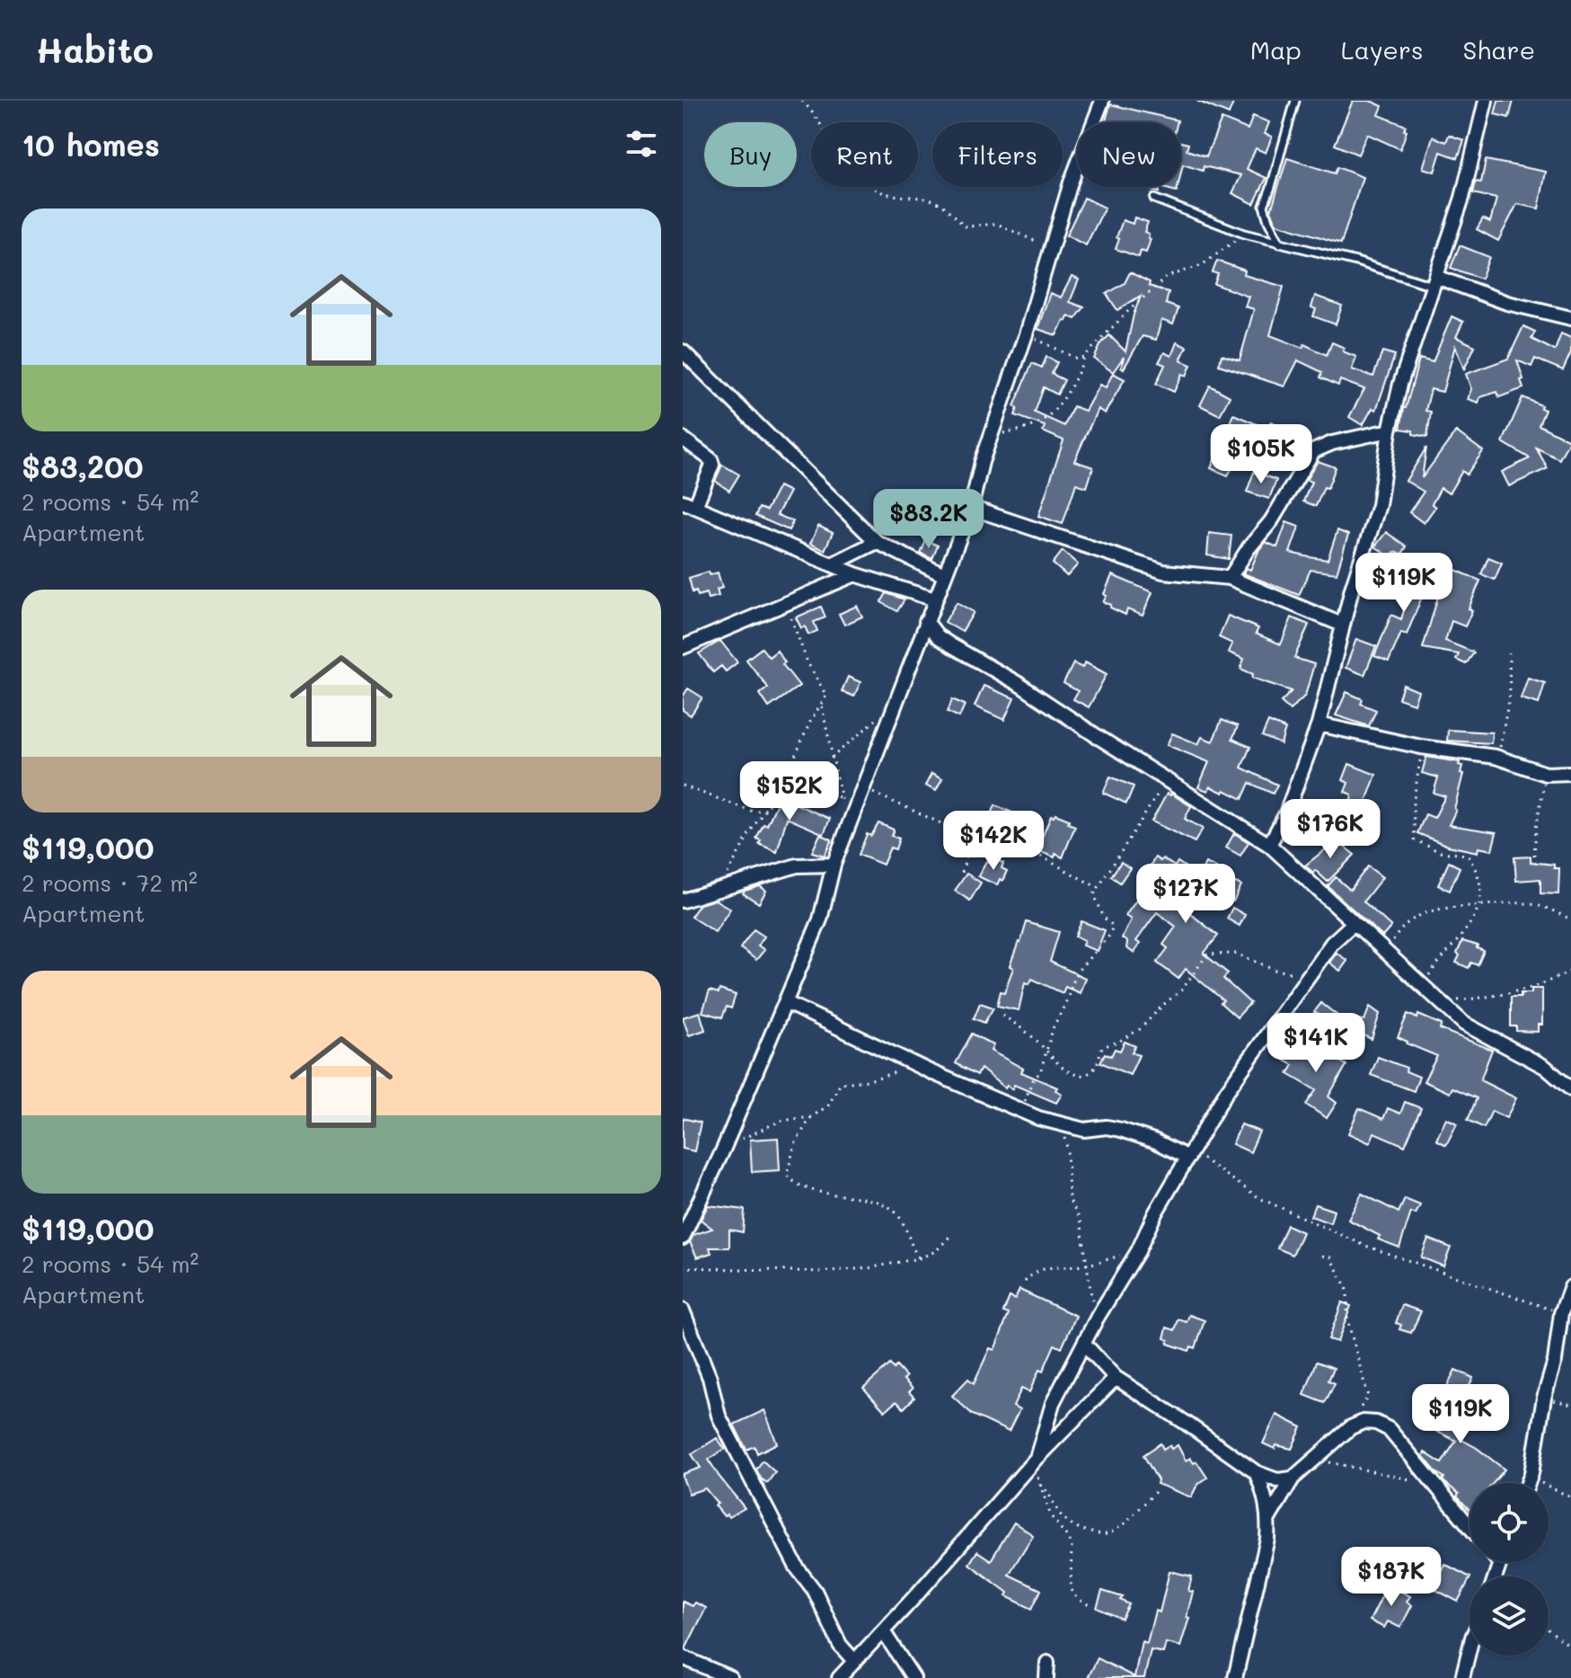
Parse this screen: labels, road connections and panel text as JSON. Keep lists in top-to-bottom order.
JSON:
{
  "page": {
    "header": "Habito",
    "nav": ["Map", "Layers", "Share"],
    "heading": "10 homes",
    "chip": [
      "Buy",
      "Rent",
      "Filters",
      "New"
    ],
    "list": [
      {
        "name": "$83,200",
        "note": "2 rooms · 54 m² · Apartment"
      },
      {
        "name": "$119,000",
        "note": "2 rooms · 72 m² · Apartment"
      },
      {
        "name": "$119,000",
        "note": "2 rooms · 54 m² · Apartment"
      }
    ],
    "price": [
      "$105K",
      "$83.2K",
      "$119K",
      "$152K",
      "$176K",
      "$142K",
      "$127K",
      "$141K",
      "$119K",
      "$187K"
    ]
  }
}
